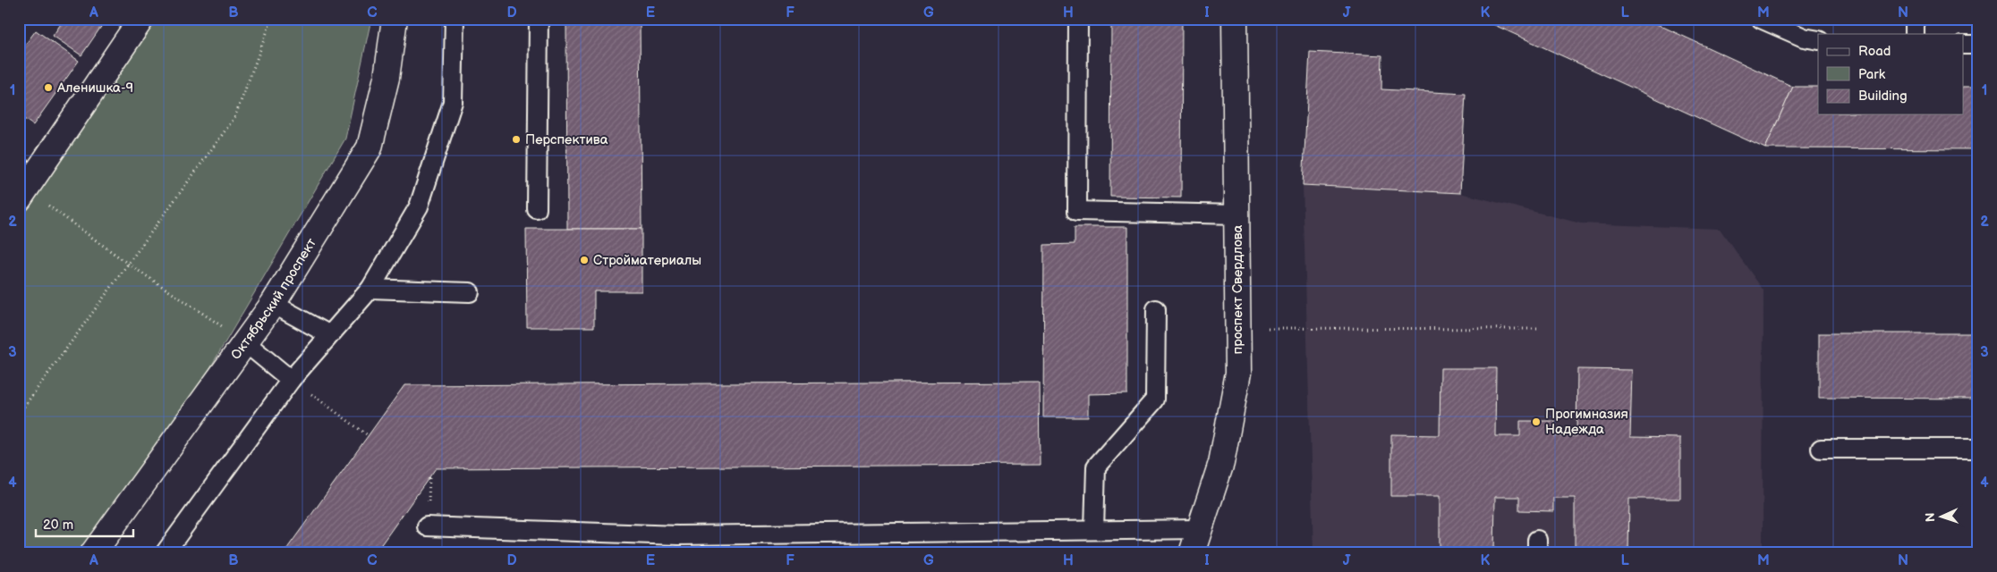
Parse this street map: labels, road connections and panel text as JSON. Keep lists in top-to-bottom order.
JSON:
{
  "streets": {
    "street": ["проспект Свердлова", "Октябрьский проспект"]
  },
  "places": [
    "Аленишка-9",
    "Перспектива",
    "Стройматериалы",
    "Прогимназия Надежда"
  ],
  "legend": ["Road", "Park", "Building"],
  "scale_bar": "20 m",
  "north": "left",
  "grid": {
    "columns": [
      "A",
      "B",
      "C",
      "D",
      "E",
      "F",
      "G",
      "H",
      "I",
      "J",
      "K",
      "L",
      "M",
      "N"
    ],
    "rows": [
      "1",
      "2",
      "3",
      "4"
    ]
  }
}
